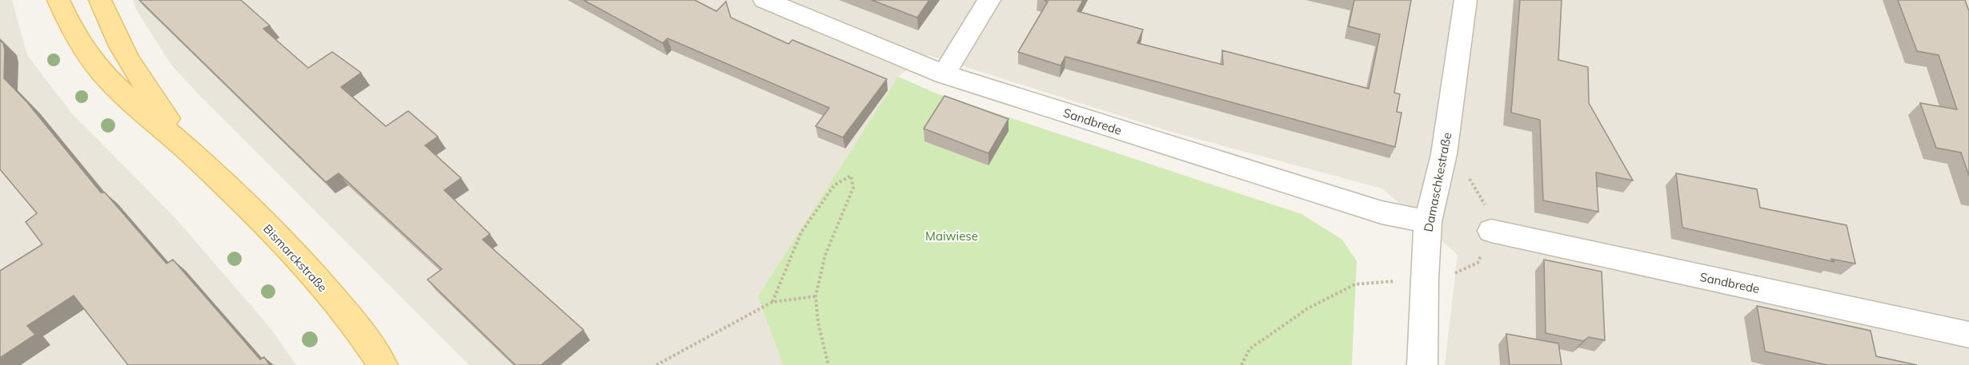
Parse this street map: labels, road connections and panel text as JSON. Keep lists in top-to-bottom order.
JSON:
{
  "streets": {
    "main road": ["Bismarckstraße"],
    "street": ["Sandbrede", "Damaschkestraße"]
  },
  "crossings": [
    ["Sandbrede", "Damaschkestraße"]
  ],
  "parks": ["Maiwiese"]
}
